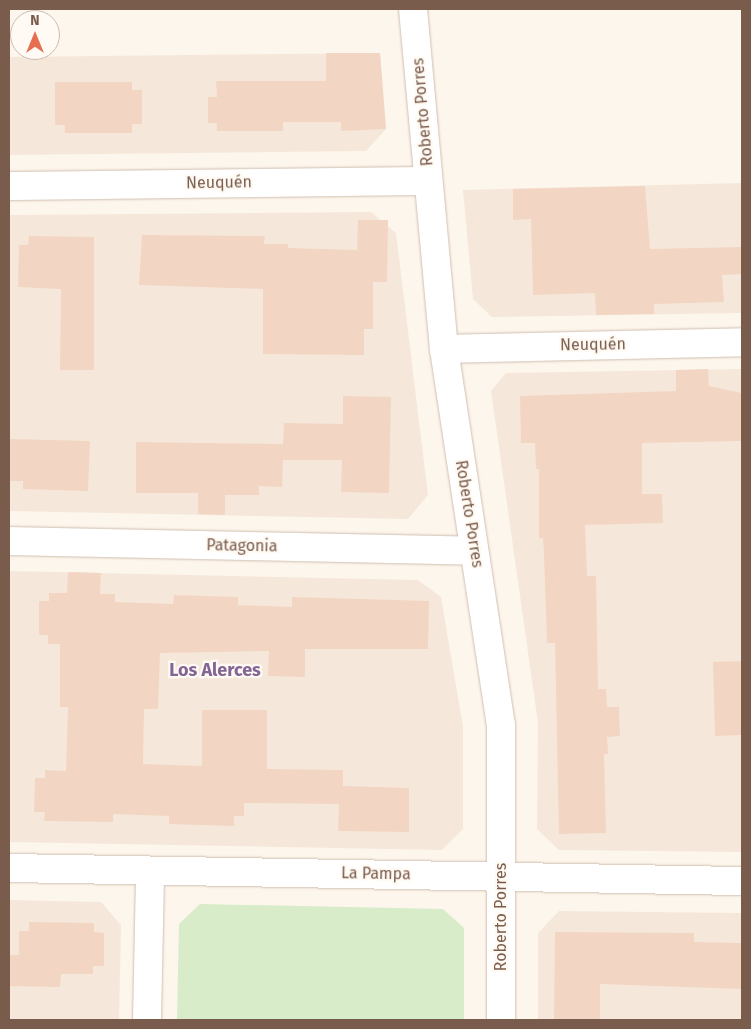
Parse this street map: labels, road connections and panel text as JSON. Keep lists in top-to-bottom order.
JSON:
{
  "streets": {
    "street": [
      "Roberto Porres",
      "Neuquén",
      "Patagonia",
      "La Pampa"
    ]
  },
  "crossings": [
    ["Roberto Porres", "Neuquén"],
    ["Roberto Porres", "Patagonia"],
    ["Roberto Porres", "La Pampa"]
  ],
  "districts": ["Los Alerces"],
  "north": "top"
}
